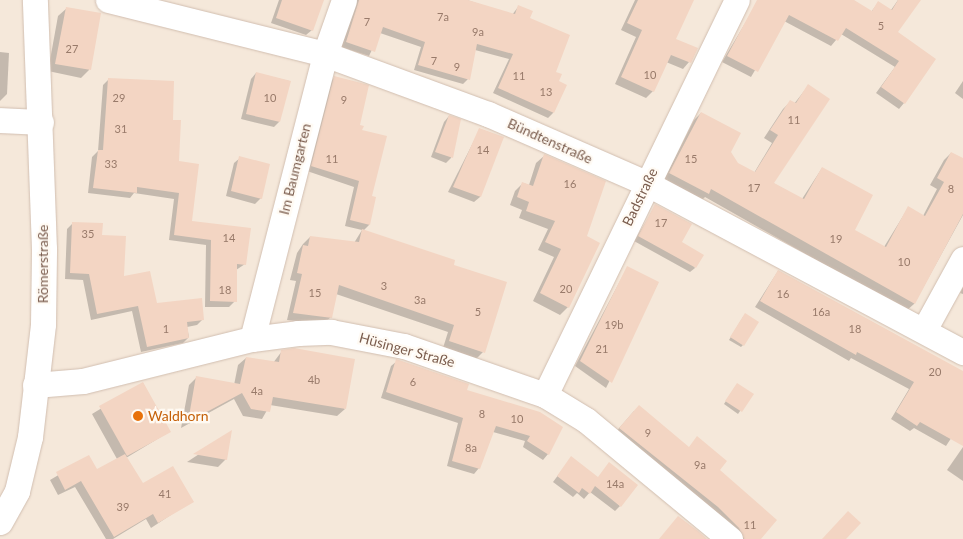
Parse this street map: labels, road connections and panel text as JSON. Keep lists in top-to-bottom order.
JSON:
{
  "streets": {
    "street": [
      "Bündtenstraße",
      "Im Baumgarten",
      "Badstraße",
      "Römerstraße",
      "Hüsinger Straße"
    ]
  },
  "crossings": [
    ["Bündtenstraße", "Im Baumgarten"],
    ["Bündtenstraße", "Badstraße"],
    ["Im Baumgarten", "Hüsinger Straße"],
    ["Badstraße", "Hüsinger Straße"],
    ["Römerstraße", "Hüsinger Straße"]
  ],
  "places": ["Waldhorn"],
  "house_numbers": [
    "7a",
    "7",
    "5",
    "9a",
    "27",
    "7",
    "9",
    "10",
    "11",
    "13",
    "29",
    "10",
    "9",
    "11",
    "31",
    "14",
    "11",
    "15",
    "33",
    "16",
    "17",
    "8",
    "17",
    "35",
    "14",
    "19",
    "10",
    "3",
    "20",
    "18",
    "15",
    "16",
    "3a",
    "5",
    "16a",
    "19b",
    "1",
    "18",
    "21",
    "20",
    "4b",
    "6",
    "4a",
    "8",
    "10",
    "9",
    "8a",
    "9a",
    "14a",
    "41",
    "39",
    "11"
  ]
}
